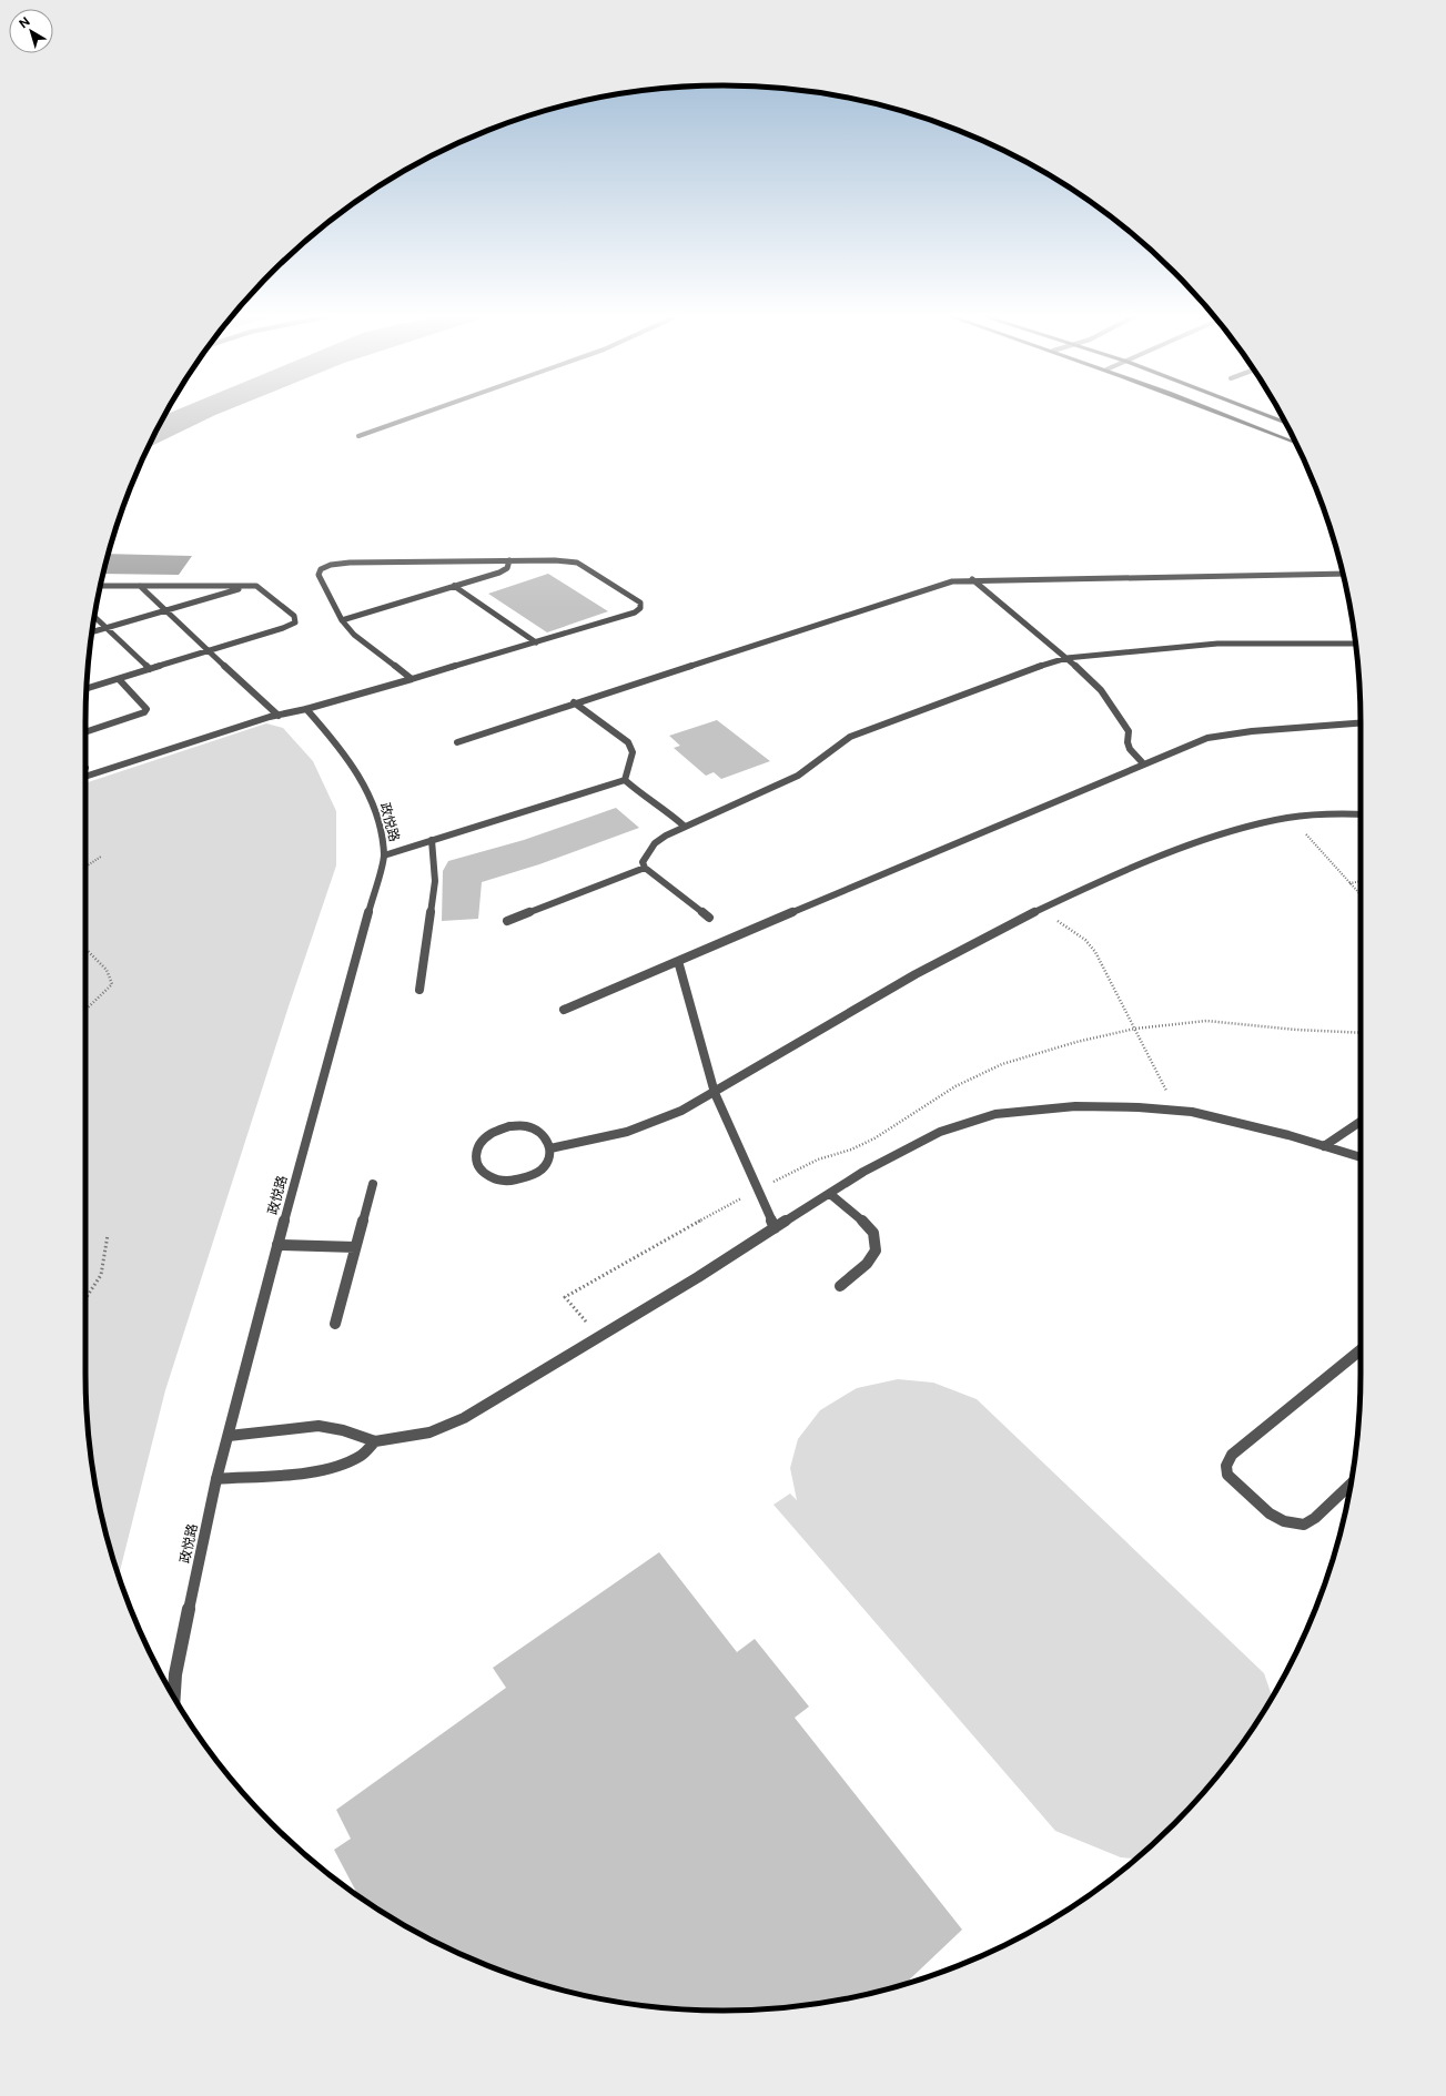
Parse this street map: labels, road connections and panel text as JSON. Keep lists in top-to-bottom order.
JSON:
{
  "streets": {
    "street": ["政悦路"]
  },
  "north": "top left"
}
